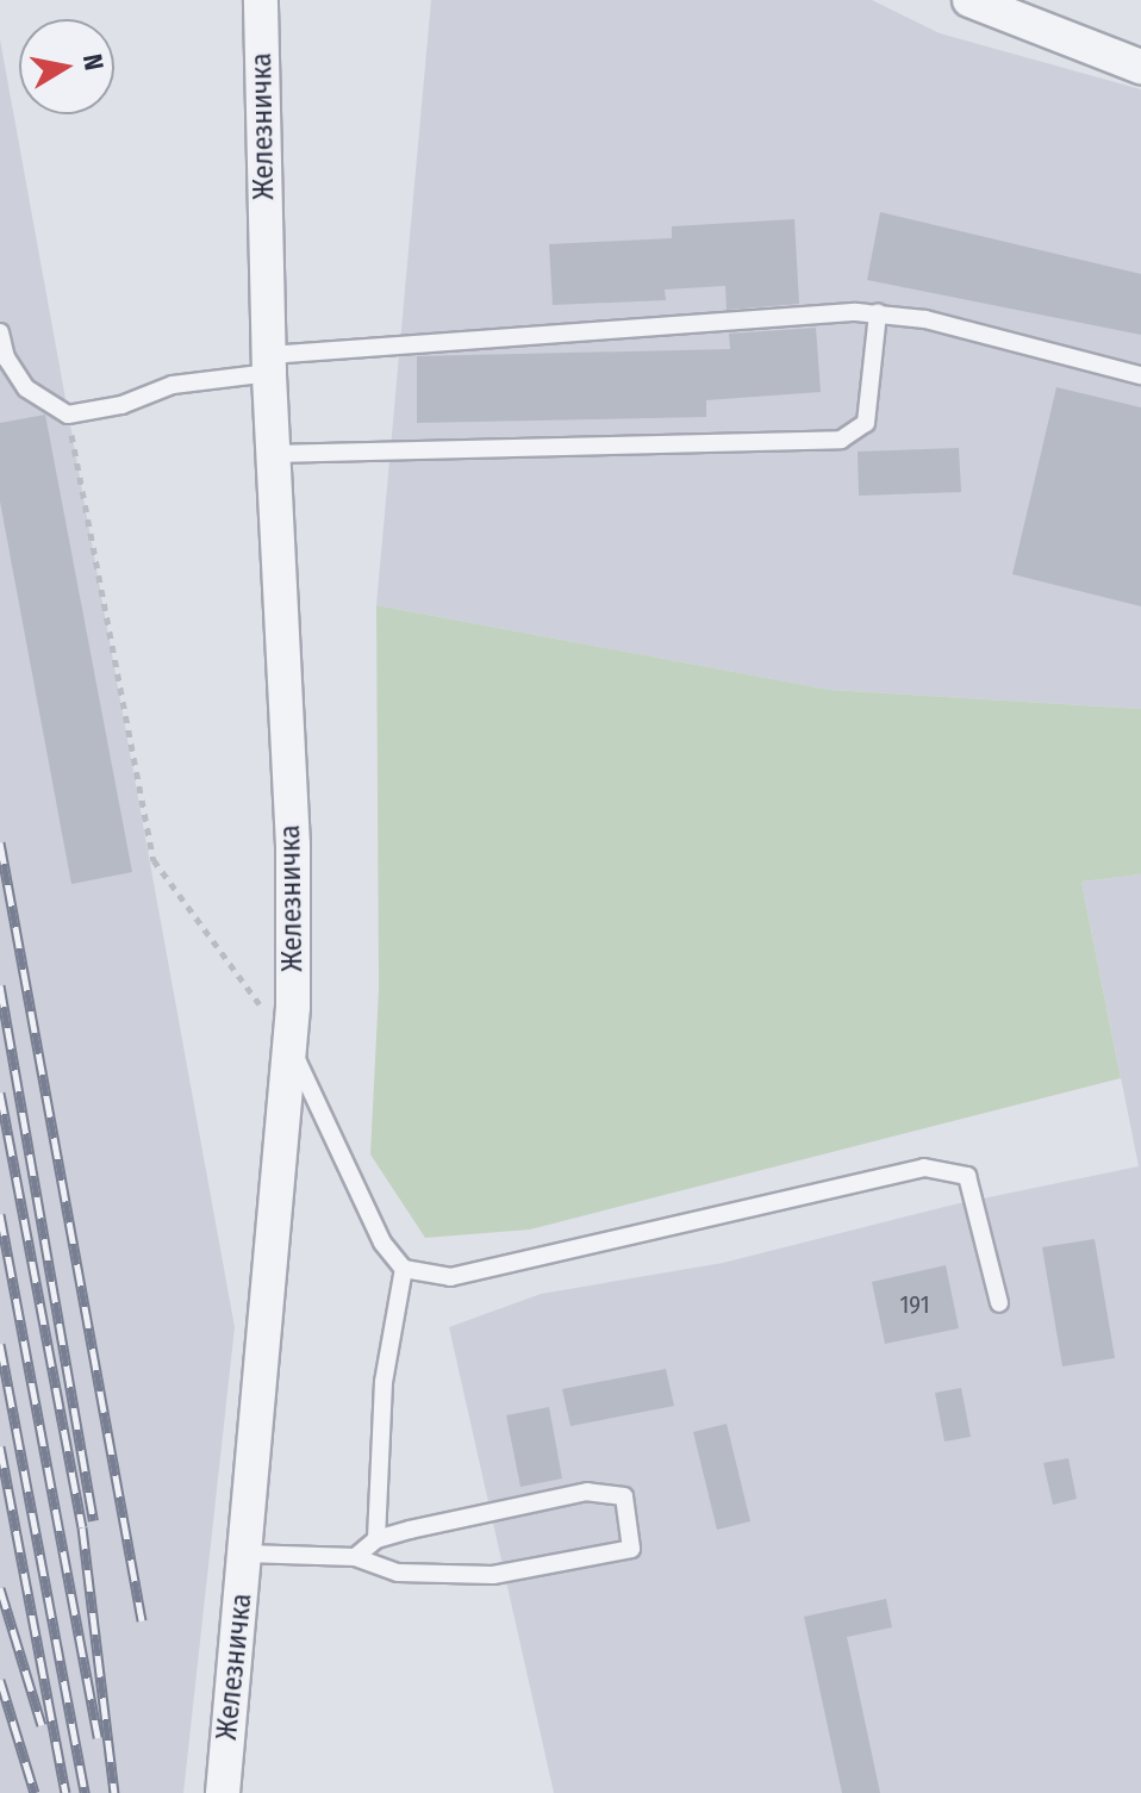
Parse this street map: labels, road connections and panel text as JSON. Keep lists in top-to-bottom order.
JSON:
{
  "streets": {
    "street": ["Железничка"]
  },
  "house_numbers": ["191"],
  "north": "right"
}
